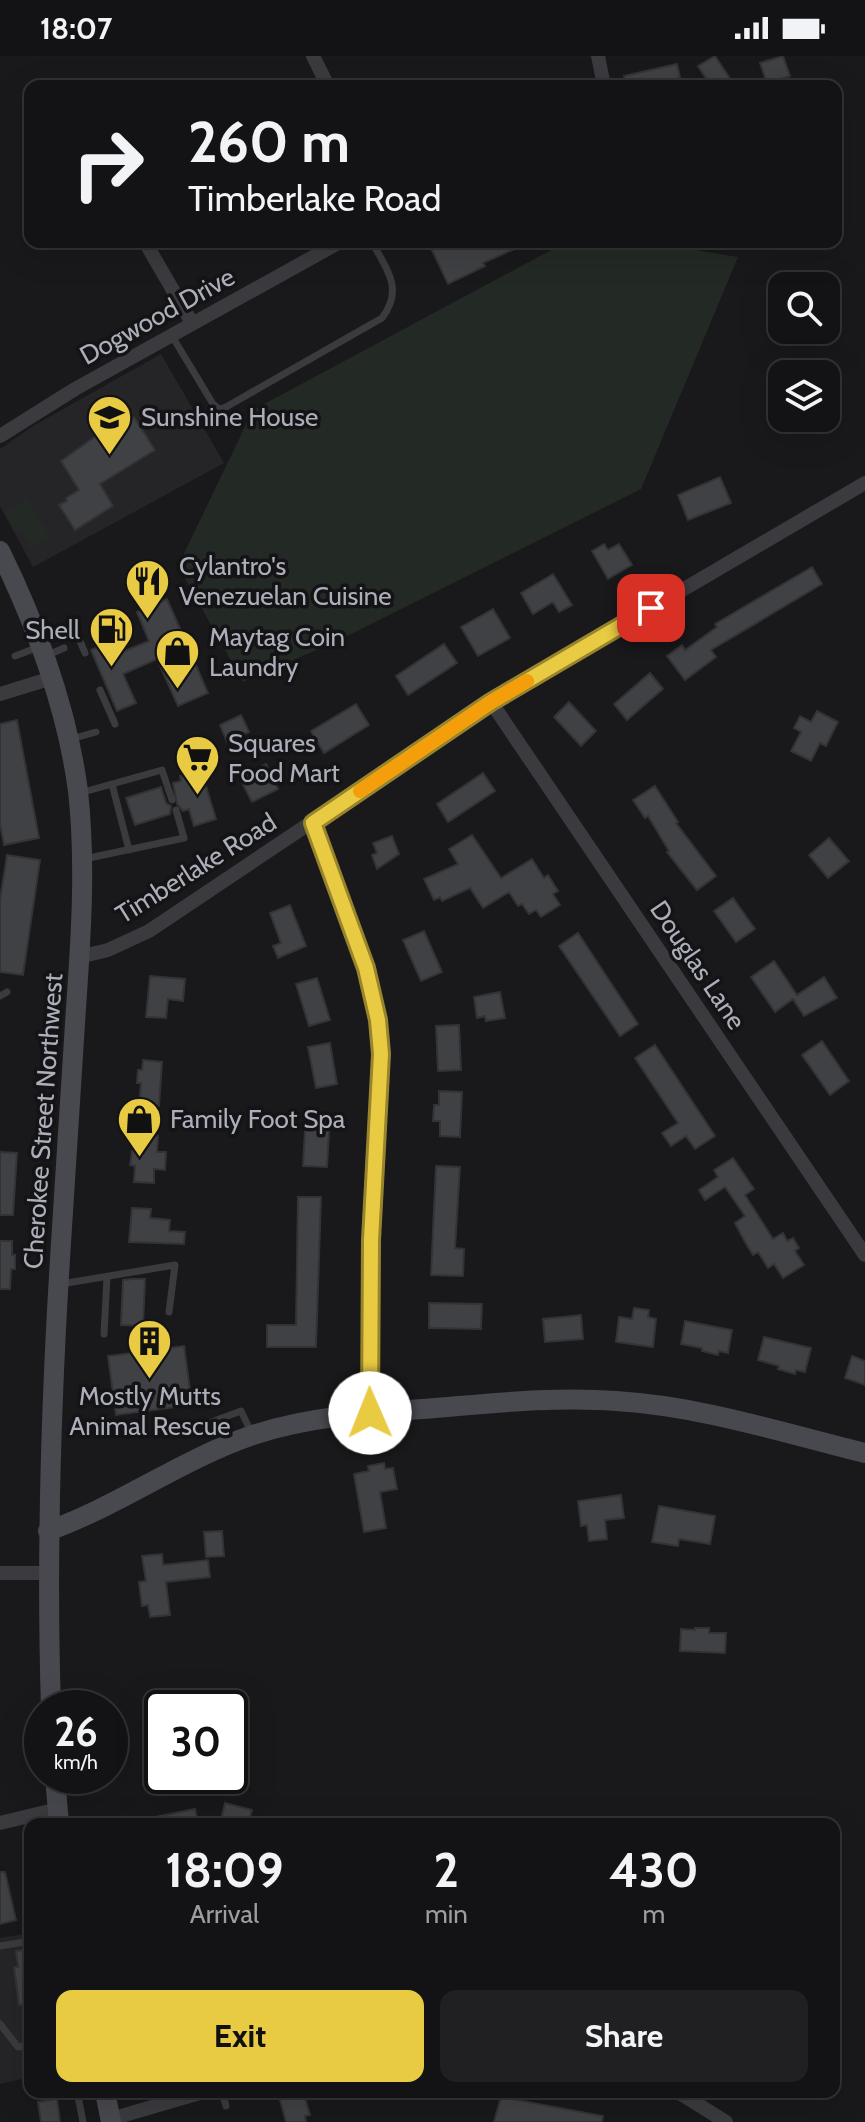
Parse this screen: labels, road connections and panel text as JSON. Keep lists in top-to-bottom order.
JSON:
{
  "streets": {
    "main road": ["Cherokee Street Northwest"],
    "street": ["Dogwood Drive", "Timberlake Road", "Douglas Lane"]
  },
  "crossings": [
    ["Timberlake Road", "Douglas Lane"],
    ["Timberlake Road", "Cherokee Street Northwest"]
  ],
  "places": {
    "school or university": ["Sunshine House"],
    "restaurant": ["Cylantro's Venezuelan Cuisine"],
    "fuel station": ["Shell"],
    "shop": ["Maytag Coin Laundry", "Family Foot Spa"],
    "supermarket": ["Squares Food Mart"],
    "building": ["Mostly Mutts Animal Rescue"]
  },
  "page": {
    "status": "18:07",
    "turn": ["260 m", "Timberlake Road"],
    "speed": "26 km/h",
    "limit": "30",
    "eta": [
      "18:09",
      "Arrival",
      "2",
      "min",
      "430",
      "m"
    ],
    "buttons": ["Exit", "Share"]
  }
}
